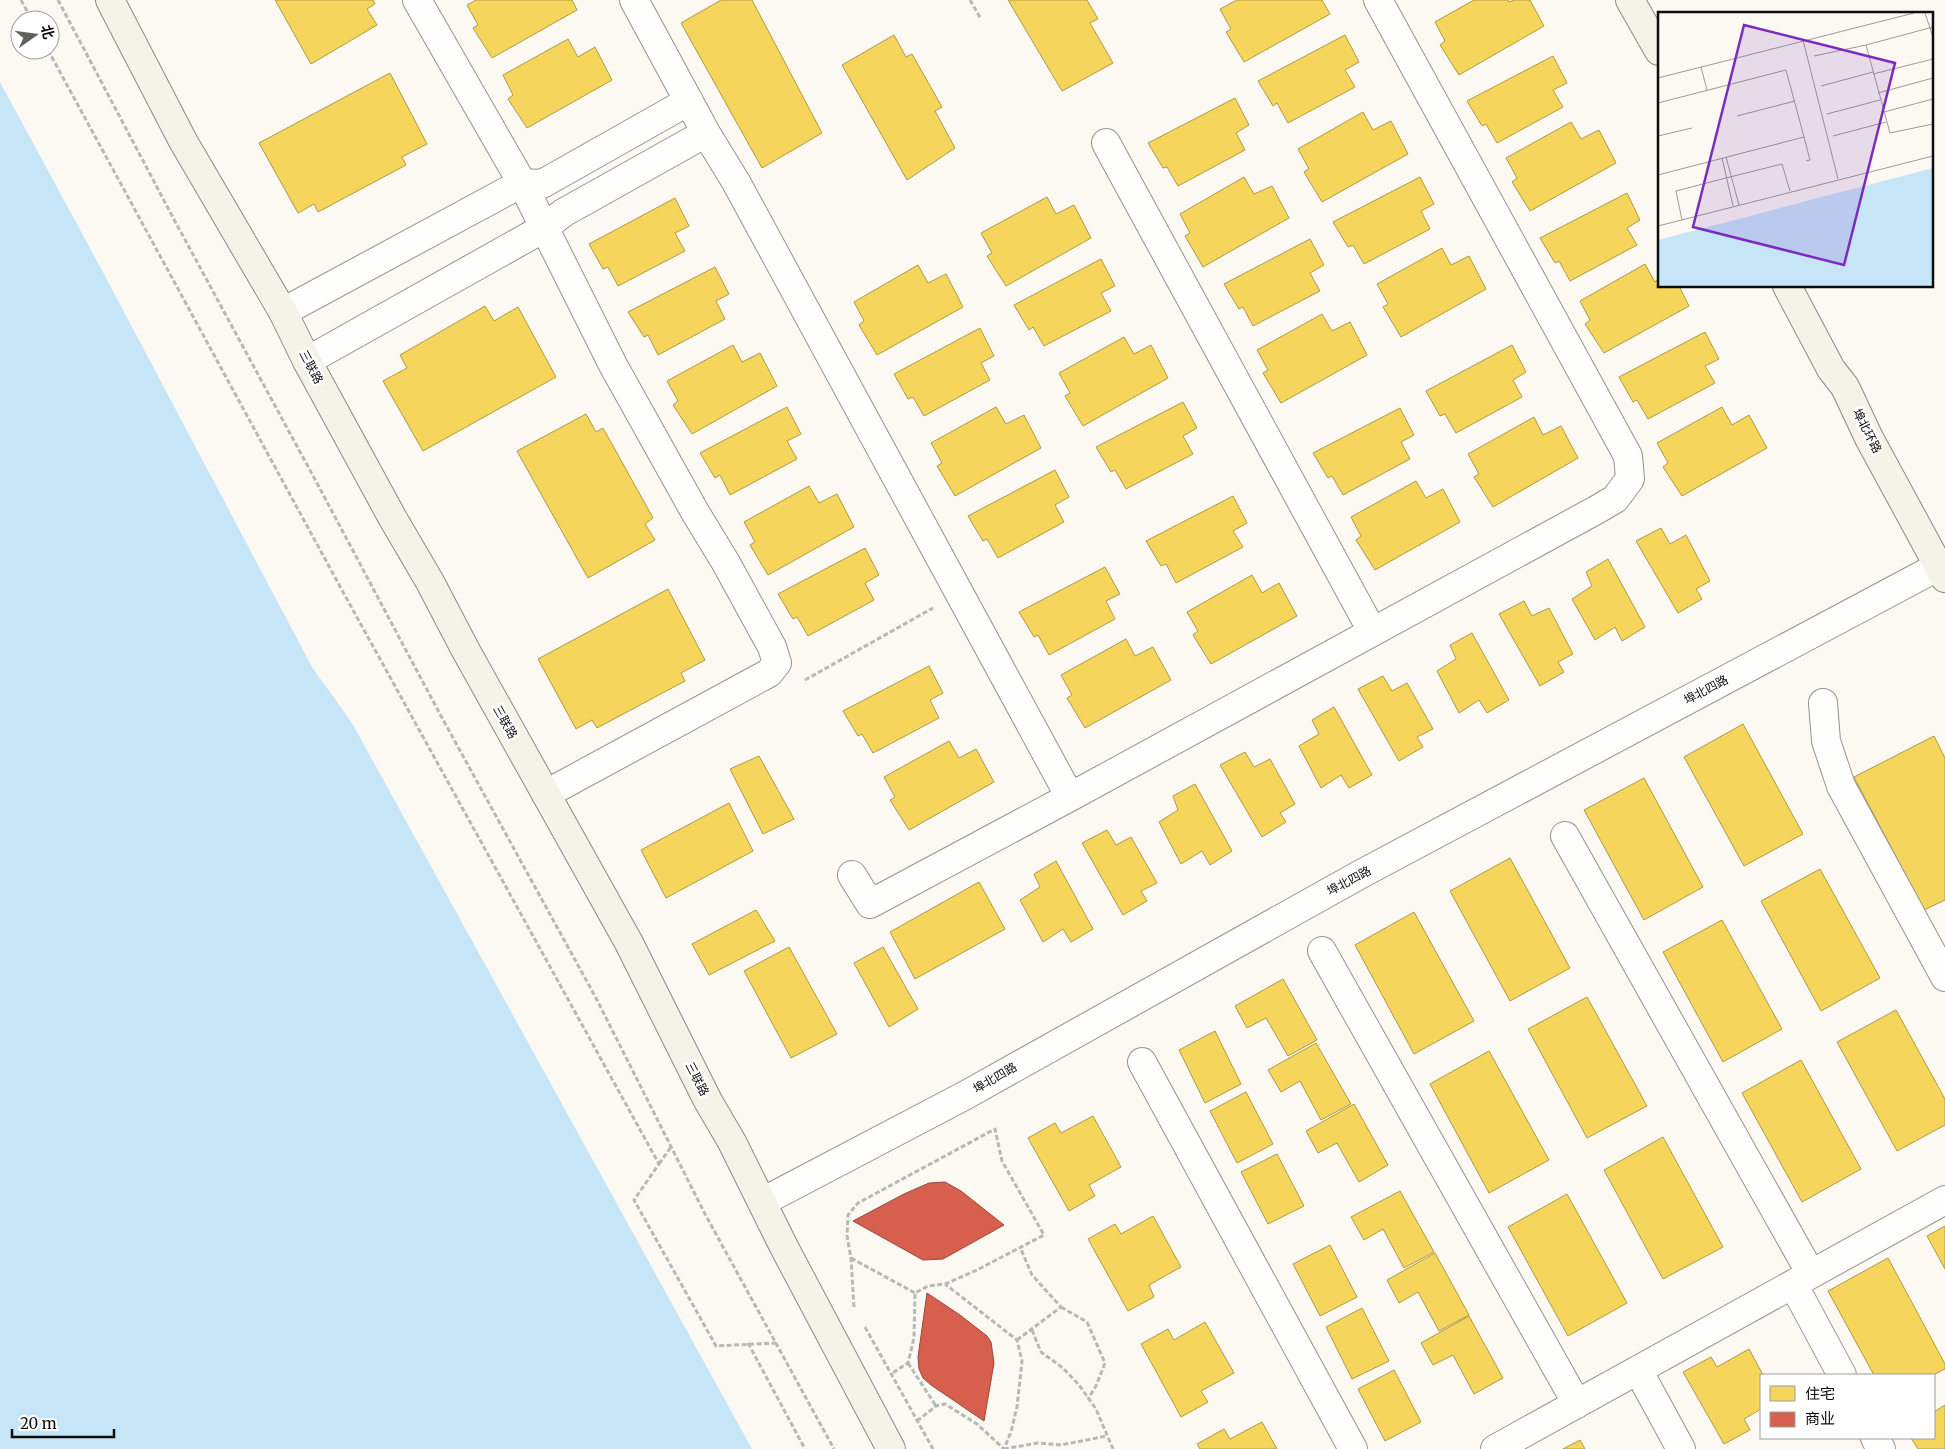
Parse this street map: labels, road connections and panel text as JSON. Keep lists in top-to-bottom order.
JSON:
{
  "streets": {
    "main road": ["三联路", "埠北环路"],
    "street": ["埠北四路"]
  },
  "crossings": [
    ["三联路", "埠北四路"],
    ["埠北环路", "埠北四路"]
  ],
  "legend": ["住宅", "商业"],
  "scale_bar": "20 m",
  "north": "right"
}
